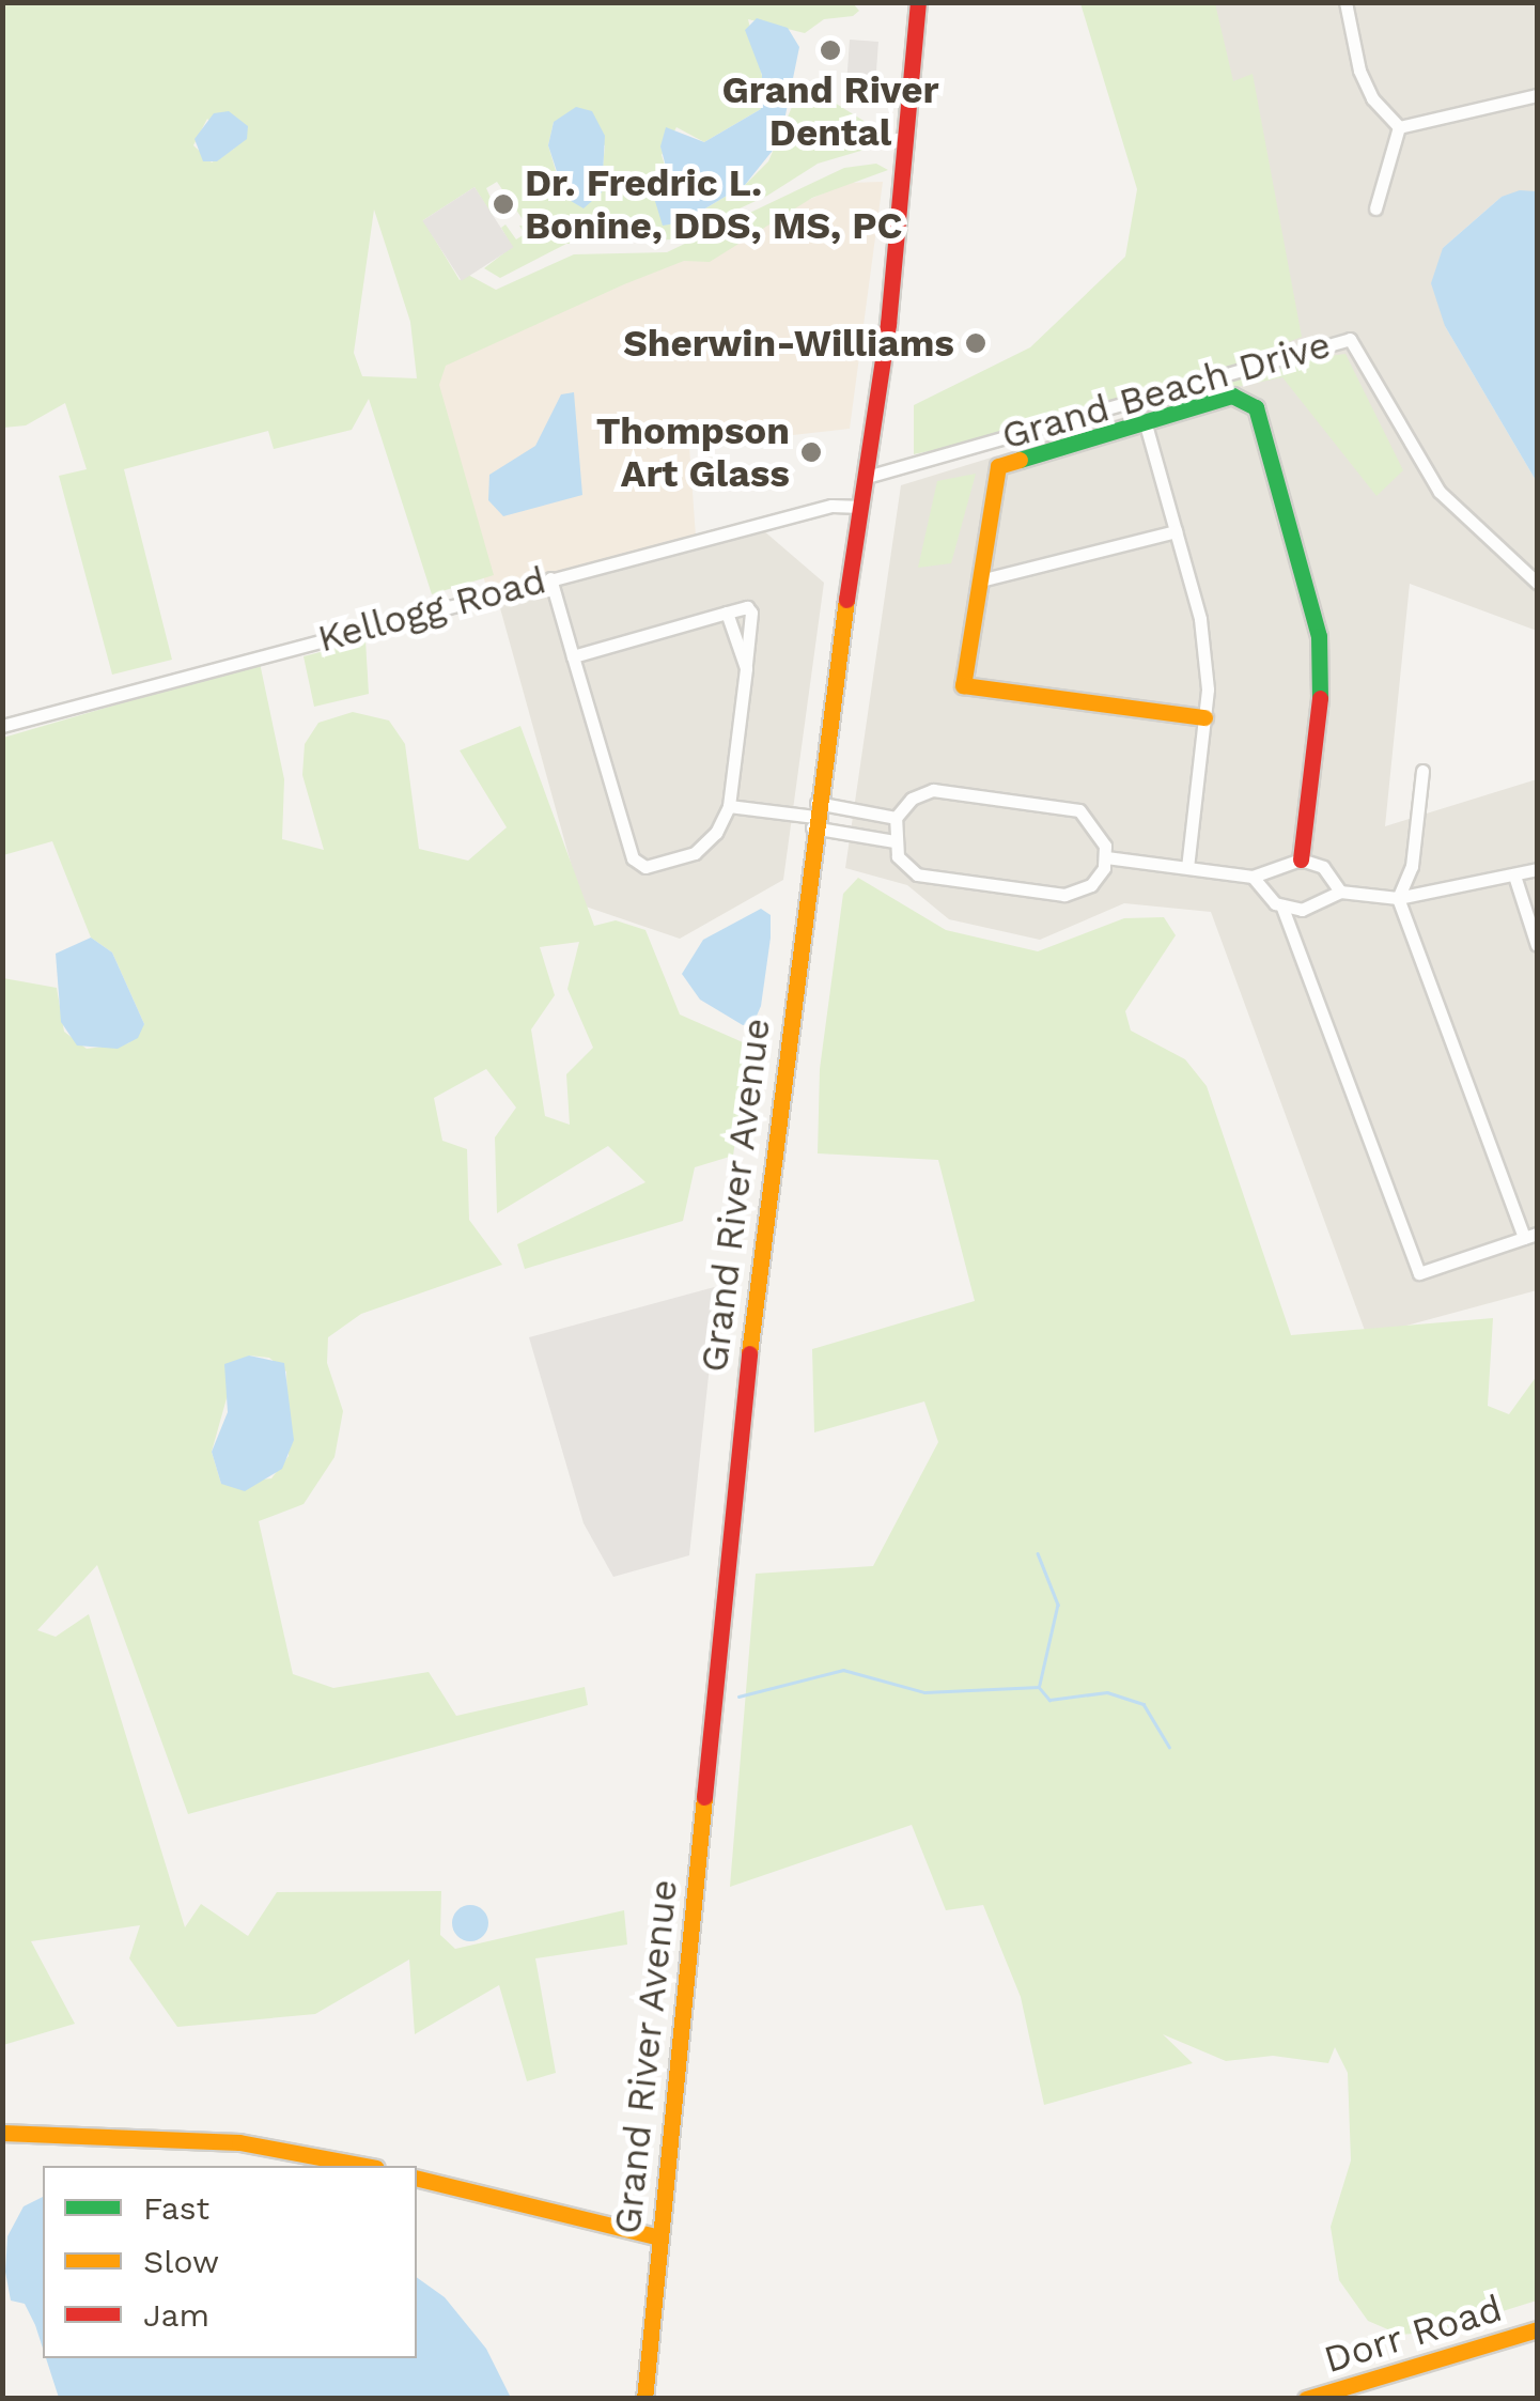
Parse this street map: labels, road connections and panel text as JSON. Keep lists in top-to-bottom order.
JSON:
{
  "streets": {
    "main road": ["Grand River Avenue", "Dorr Road"],
    "street": ["Grand Beach Drive", "Kellogg Road"]
  },
  "crossings": [
    ["Grand Beach Drive", "Grand River Avenue"],
    ["Kellogg Road", "Grand River Avenue"]
  ],
  "places": [
    "Grand River Dental",
    "Dr. Fredric L. Bonine, DDS, MS, PC",
    "Sherwin-Williams",
    "Thompson Art Glass"
  ],
  "legend": ["Fast", "Slow", "Jam"]
}
